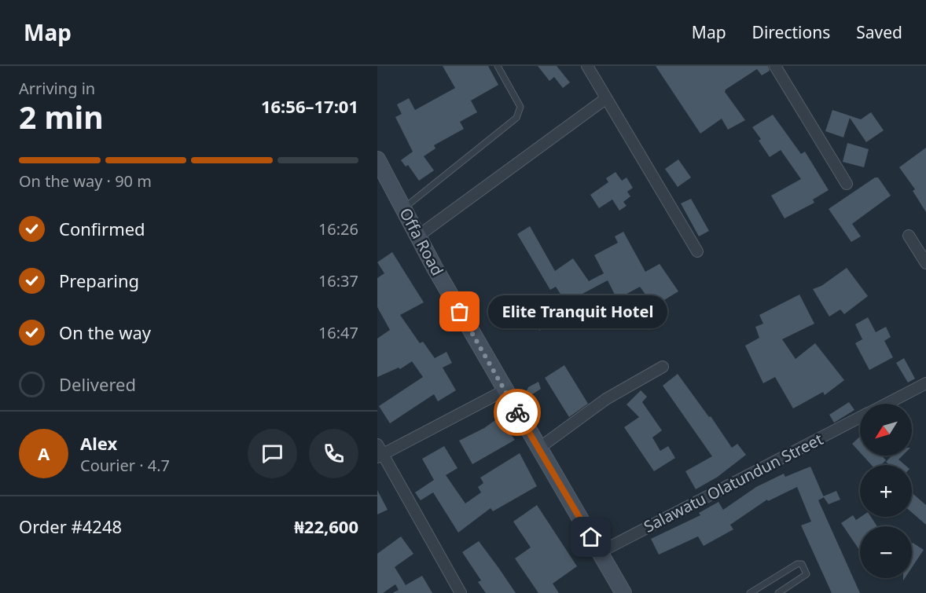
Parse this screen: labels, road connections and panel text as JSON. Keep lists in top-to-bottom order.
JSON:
{
  "streets": {
    "street": ["Offa Road", "Salawatu Olatundun Street"]
  },
  "crossings": [
    ["Offa Road", "Salawatu Olatundun Street"]
  ],
  "places": ["Elite Tranquit Hotel"],
  "north": "bottom left",
  "page": {
    "header": "Map",
    "nav": ["Map", "Directions", "Saved"],
    "heading": ["2 min", "Arriving in", "16:56–17:01"],
    "panel": [
      "Alex",
      "Courier · 4.7",
      "Order #4248",
      "₦22,600"
    ],
    "bar": "On the way · 90 m",
    "list": [
      ["Confirmed", "16:26"],
      ["Preparing", "16:37"],
      ["On the way", "16:47"],
      "Delivered"
    ],
    "bubble": "Elite Tranquit Hotel",
    "map_buttons": ["+", "−"],
    "round": "A"
  }
}
